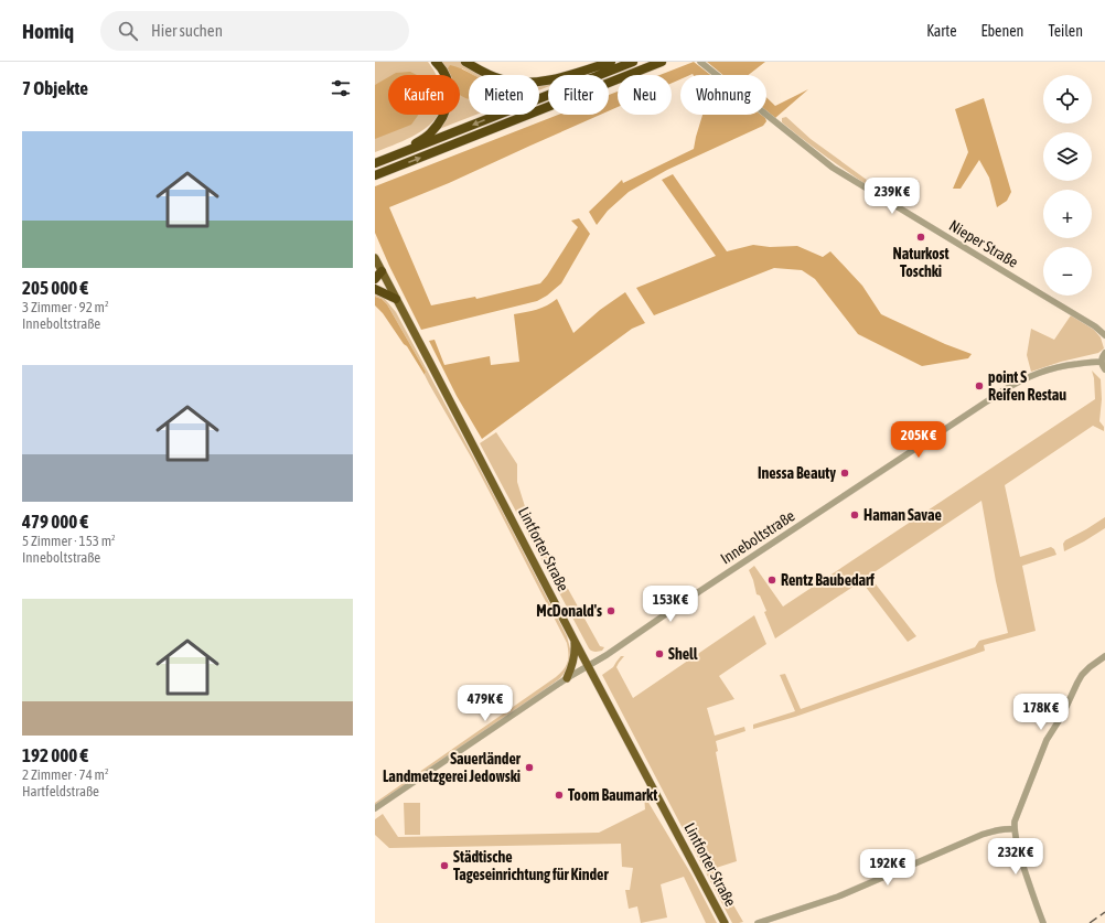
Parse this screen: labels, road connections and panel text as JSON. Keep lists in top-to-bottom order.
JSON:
{
  "streets": {
    "main road": ["Lintforter Straße"],
    "street": ["Nieper Straße", "Inneboltstraße"]
  },
  "crossings": [
    ["Inneboltstraße", "Lintforter Straße"]
  ],
  "places": [
    "Naturkost Toschki",
    "point S Reifen Restau",
    "Inessa Beauty",
    "Haman Savae",
    "Rentz Baubedarf",
    "McDonald's",
    "Shell",
    "Sauerländer Landmetzgerei Jedowski",
    "Toom Baumarkt",
    "Städtische Tageseinrichtung für Kinder"
  ],
  "page": {
    "header": "Homiq",
    "search": "Hier suchen",
    "nav": ["Karte", "Ebenen", "Teilen"],
    "heading": "7 Objekte",
    "map_buttons": ["+", "−"],
    "chip": [
      "Kaufen",
      "Mieten",
      "Filter",
      "Neu",
      "Wohnung"
    ],
    "list": [
      {
        "name": "205 000 €",
        "note": "3 Zimmer · 92 m² · Inneboltstraße"
      },
      {
        "name": "479 000 €",
        "note": "5 Zimmer · 153 m² · Inneboltstraße"
      },
      {
        "name": "192 000 €",
        "note": "2 Zimmer · 74 m² · Hartfeldstraße"
      }
    ],
    "price": [
      "239K €",
      "205K €",
      "153K €",
      "479K €",
      "178K €",
      "232K €",
      "192K €"
    ]
  }
}
